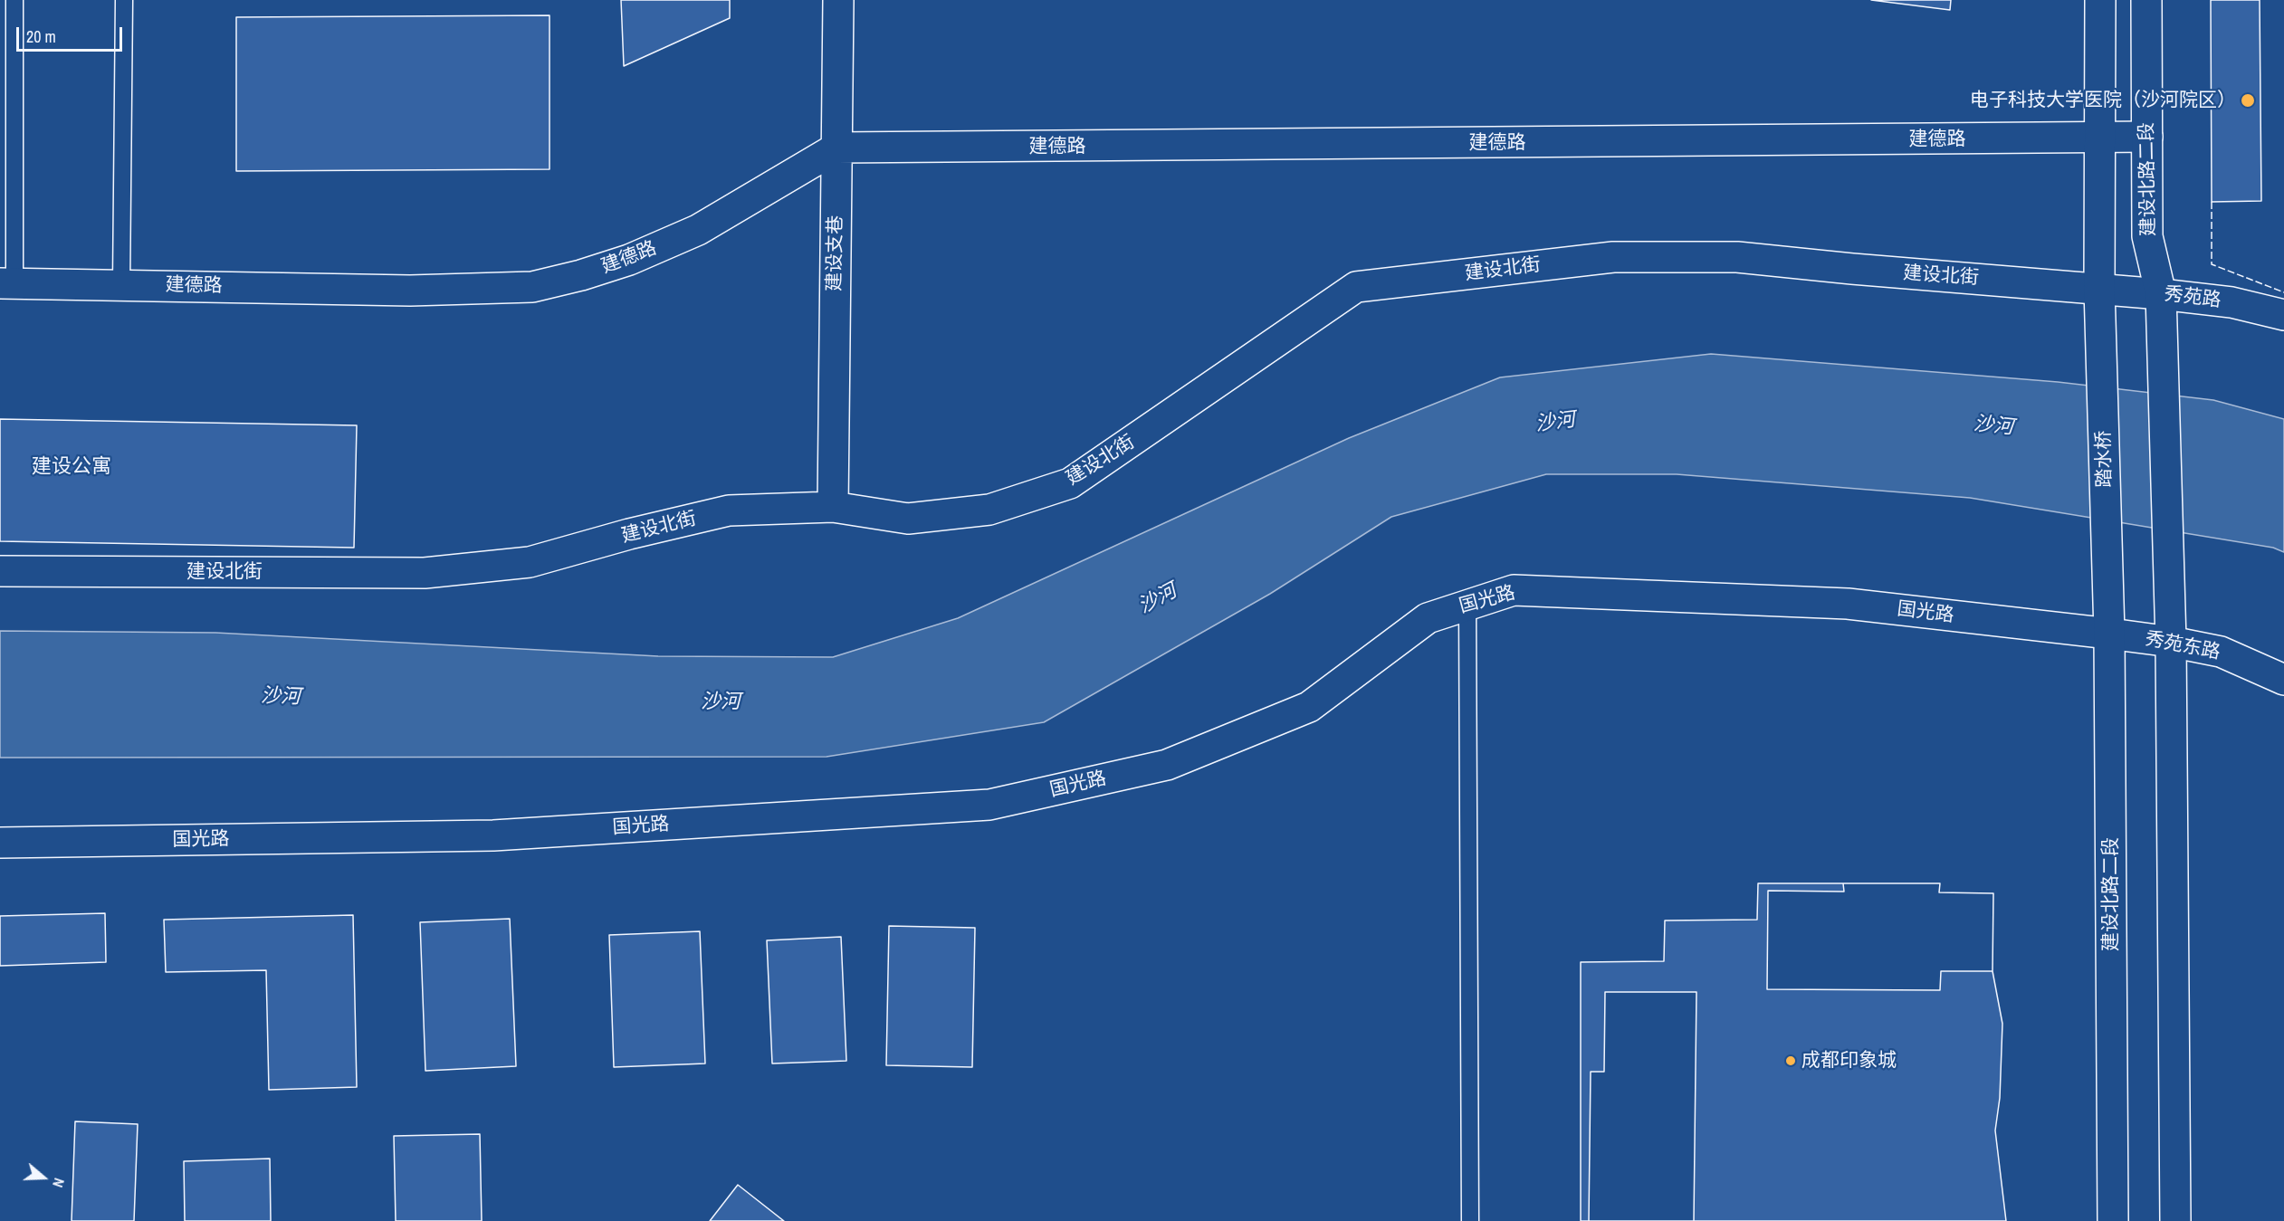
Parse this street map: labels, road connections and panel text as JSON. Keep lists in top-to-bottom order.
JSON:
{
  "streets": {
    "street": [
      "建德路",
      "建设北路二段",
      "建设支巷",
      "建设北街",
      "秀苑路",
      "踏水桥",
      "国光路",
      "秀苑东路"
    ]
  },
  "crossings": [
    ["建德路", "建设北路二段"],
    ["建德路", "建设支巷"],
    ["建设北路二段", "秀苑路"],
    ["建设北路二段", "踏水桥"],
    ["建设北路二段", "国光路"],
    ["建设北路二段", "秀苑东路"],
    ["建设支巷", "建设北街"],
    ["建设北街", "秀苑路"],
    ["建设北街", "踏水桥"],
    ["秀苑路", "踏水桥"],
    ["国光路", "秀苑东路"]
  ],
  "districts": ["建设公寓"],
  "water": ["沙河"],
  "places": ["电子科技大学医院（沙河院区）", "成都印象城"],
  "scale_bar": "20 m",
  "north": "right"
}
